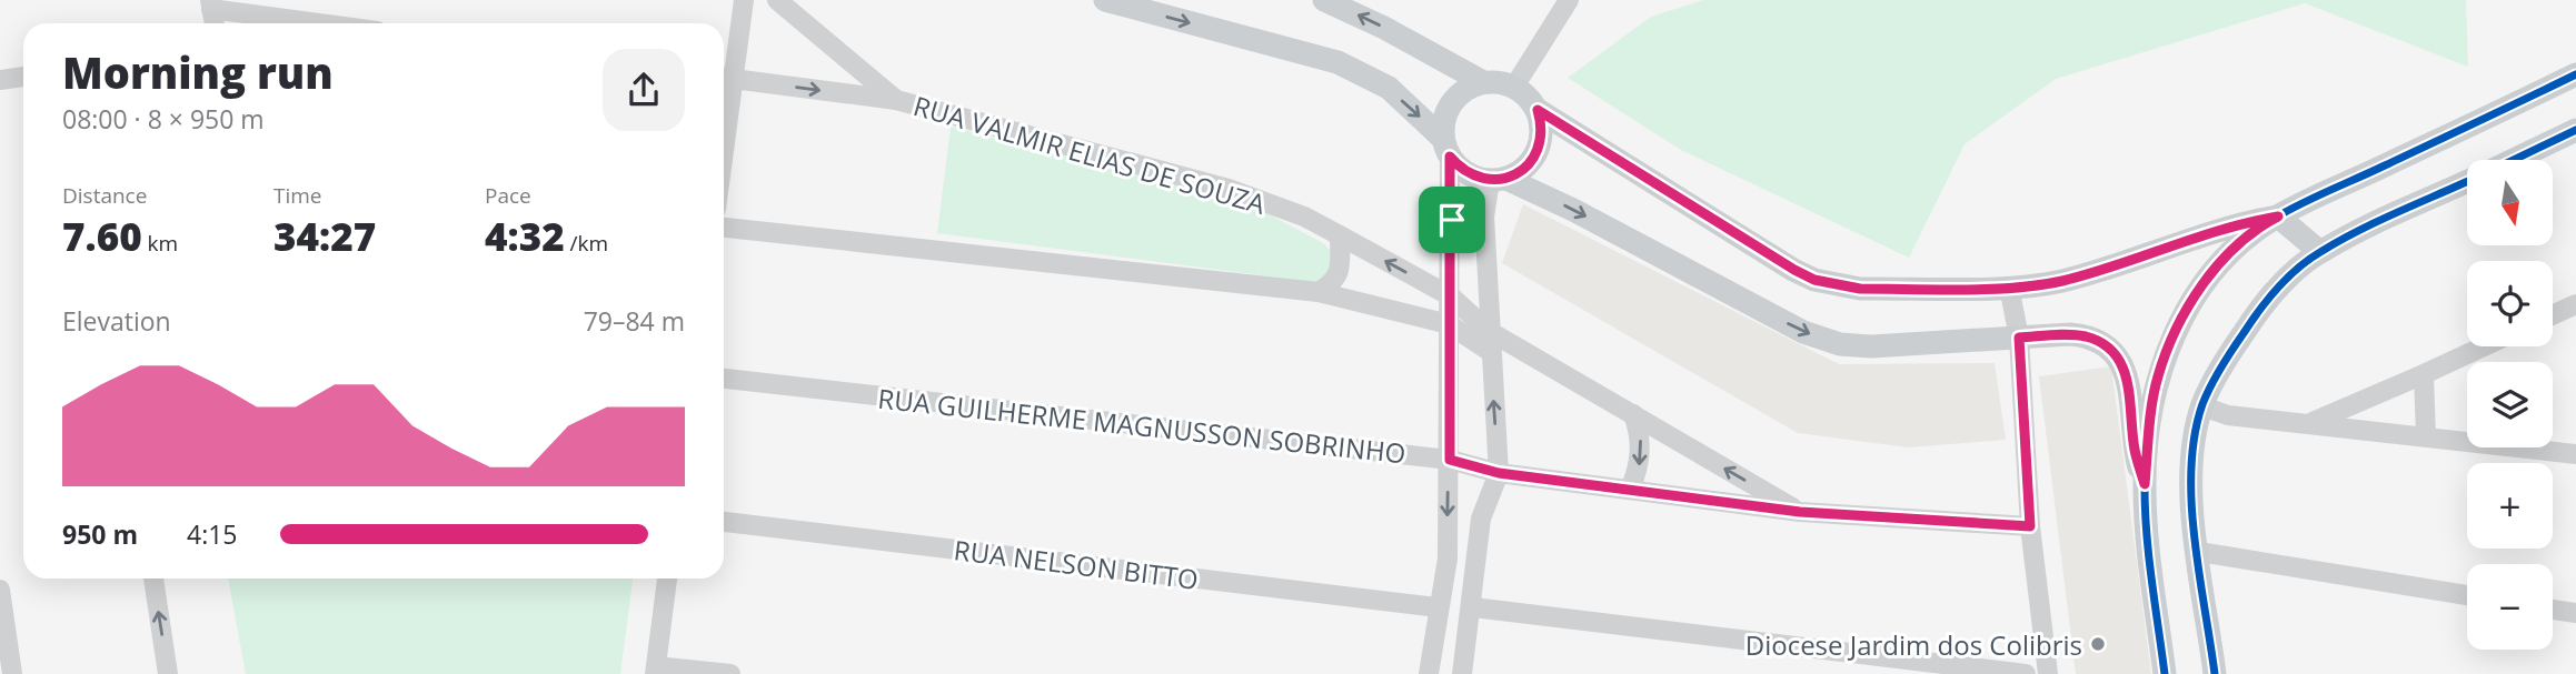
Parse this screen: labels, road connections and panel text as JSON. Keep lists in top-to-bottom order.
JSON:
{
  "streets": {
    "street": ["RUA VALMIR ELIAS DE SOUZA", "RUA GUILHERME MAGNUSSON SOBRINHO", "RUA NELSON BITTO"]
  },
  "crossings": [
    ["RUA VALMIR ELIAS DE SOUZA", "RUA GUILHERME MAGNUSSON SOBRINHO"]
  ],
  "places": ["Diocese Jardim dos Colibris"],
  "north": "bottom",
  "page": {
    "heading": ["Morning run", "08:00 · 8 × 950 m"],
    "stats": [
      ["Distance", "7.60 km"],
      ["Time", "34:27"],
      ["Pace", "4:32 /km"]
    ],
    "map_buttons": ["+", "−"],
    "chart": ["Elevation", "79–84 m"],
    "list": [
      {
        "name": "950 m",
        "note": "4:15"
      }
    ]
  }
}
